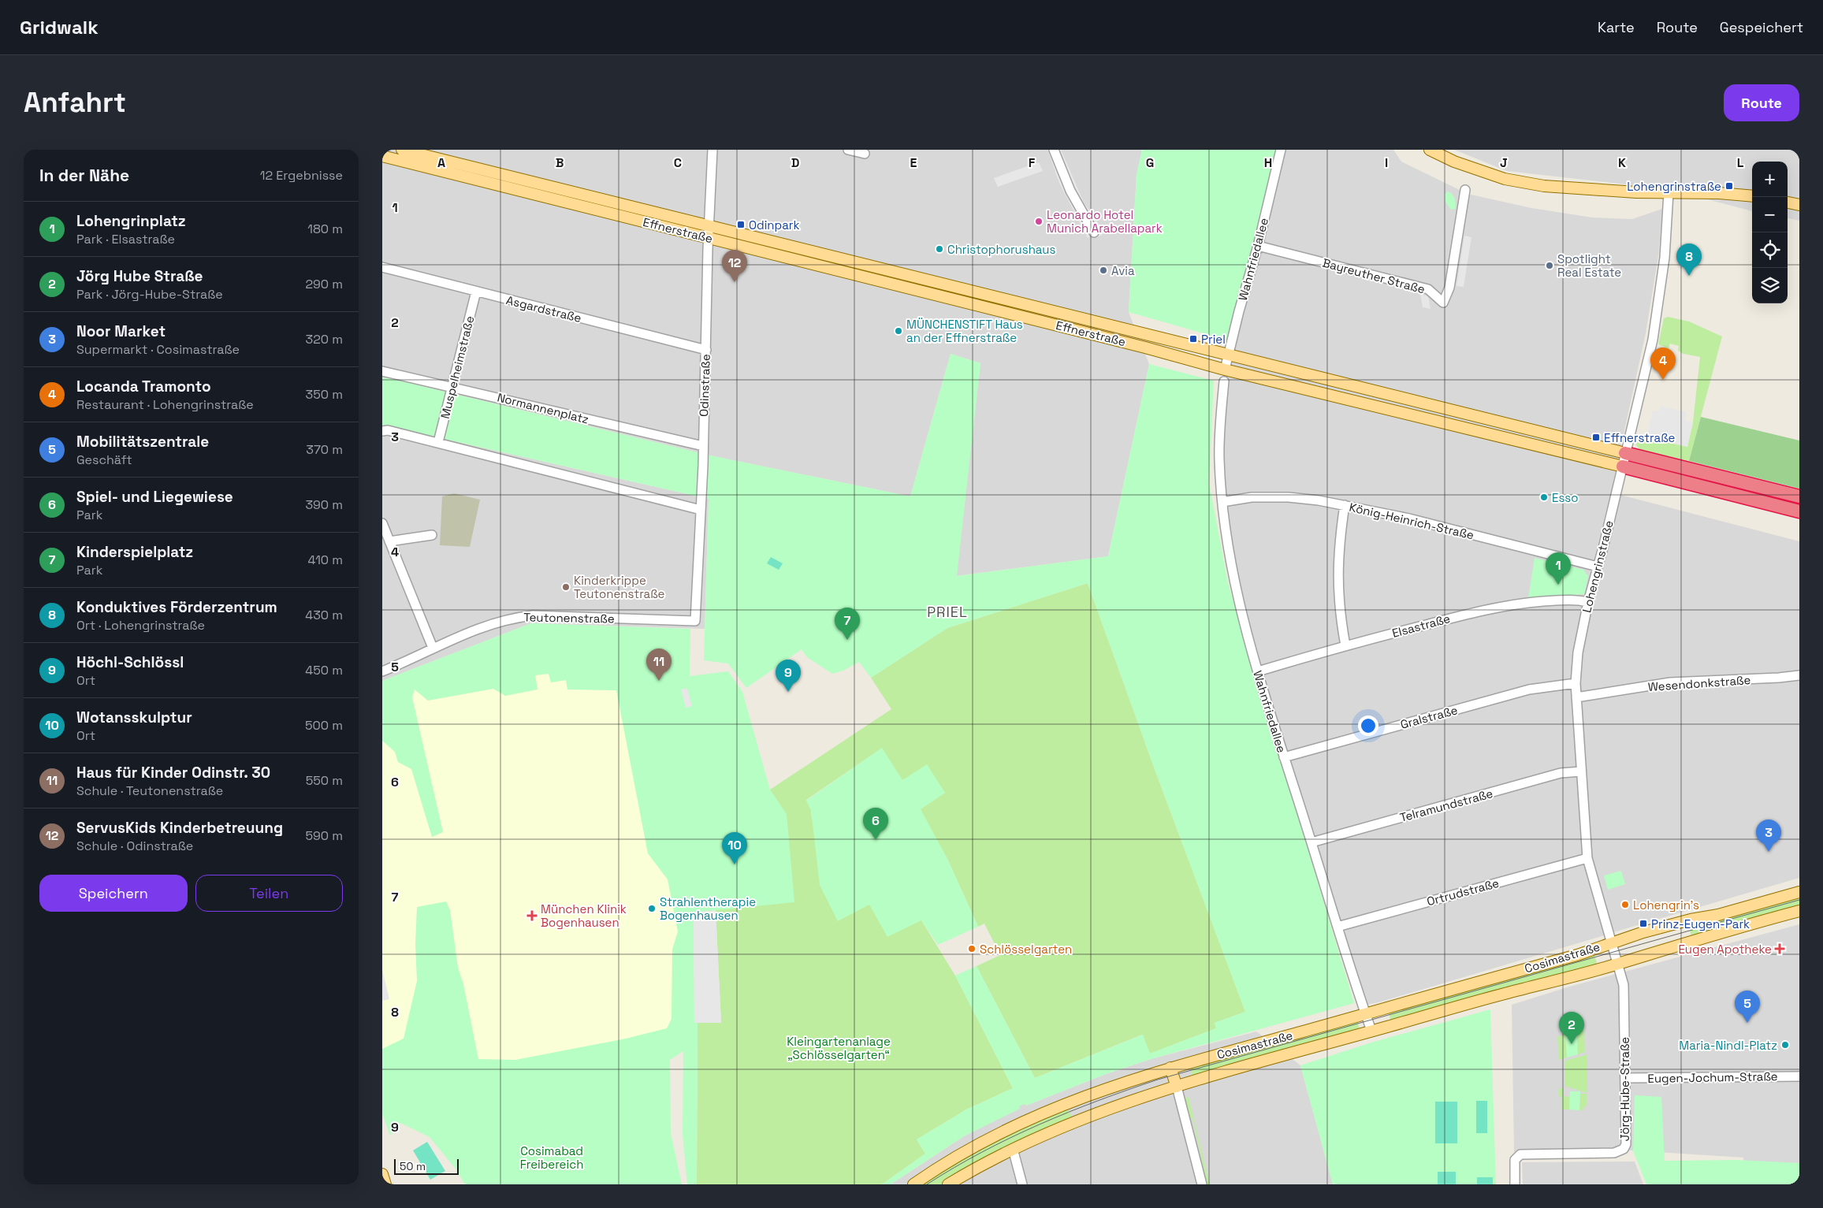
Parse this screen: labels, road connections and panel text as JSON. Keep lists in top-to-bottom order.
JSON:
{
  "streets": {
    "highway": ["Effnerstraße"],
    "main road": ["Cosimastraße"],
    "street": [
      "Wahnfriedallee",
      "Bayreuther Straße",
      "Asgardstraße",
      "Muspelheimstraße",
      "Odinstraße",
      "Normannenplatz",
      "König-Heinrich-Straße",
      "Lohengrinstraße",
      "Teutonenstraße",
      "Elsastraße",
      "Wesendonkstraße",
      "Gralstraße",
      "Telramundstraße",
      "Ortrudstraße",
      "Eugen-Jochum-Straße",
      "Jörg-Hube-Straße"
    ]
  },
  "crossings": [
    ["Effnerstraße", "Wahnfriedallee"],
    ["Effnerstraße", "Odinstraße"],
    ["Effnerstraße", "Lohengrinstraße"],
    ["Wahnfriedallee", "Bayreuther Straße"],
    ["Wahnfriedallee", "König-Heinrich-Straße"],
    ["Wahnfriedallee", "Elsastraße"],
    ["Wahnfriedallee", "Gralstraße"],
    ["Wahnfriedallee", "Telramundstraße"],
    ["Wahnfriedallee", "Ortrudstraße"],
    ["Wahnfriedallee", "Cosimastraße"],
    ["Asgardstraße", "Muspelheimstraße"],
    ["Asgardstraße", "Odinstraße"],
    ["Muspelheimstraße", "Normannenplatz"],
    ["Odinstraße", "Normannenplatz"],
    ["Odinstraße", "Teutonenstraße"],
    ["König-Heinrich-Straße", "Lohengrinstraße"],
    ["Lohengrinstraße", "Elsastraße"],
    ["Lohengrinstraße", "Wesendonkstraße"],
    ["Lohengrinstraße", "Gralstraße"],
    ["Lohengrinstraße", "Telramundstraße"],
    ["Lohengrinstraße", "Ortrudstraße"],
    ["Lohengrinstraße", "Cosimastraße"],
    ["Cosimastraße", "Jörg-Hube-Straße"],
    ["Eugen-Jochum-Straße", "Jörg-Hube-Straße"]
  ],
  "districts": ["PRIEL"],
  "parks": ["Kleingartenanlage „Schlösselgarten“", "Cosimabad Freibereich"],
  "places": {
    "transit": [
      "Lohengrinstraße",
      "Odinpark",
      "Priel",
      "Effnerstraße",
      "Prinz-Eugen-Park"
    ],
    "other": [
      "Leonardo Hotel Munich Arabellapark",
      "Christophorushaus",
      "Spotlight Real Estate",
      "Avia",
      "MÜNCHENSTIFT Haus an der Effnerstraße",
      "Esso",
      "Kinderkrippe Teutonenstraße",
      "Lohengrin's",
      "Strahlentherapie Bogenhausen",
      "Schlösselgarten",
      "Maria-Nindl-Platz"
    ],
    "health": ["München Klinik Bogenhausen", "Eugen Apotheke"]
  },
  "scale_bar": "50 m",
  "page": {
    "header": "Gridwalk",
    "nav": ["Karte", "Route", "Gespeichert"],
    "buttons": [
      "Route",
      ["Speichern", "Teilen"]
    ],
    "title": "Anfahrt",
    "heading": ["In der Nähe", "12 Ergebnisse"],
    "map_buttons": ["+", "−"],
    "list": [
      {
        "mark": "1",
        "name": "Lohengrinplatz",
        "note": "Park · Elsastraße",
        "value": "180 m"
      },
      {
        "mark": "2",
        "name": "Jörg Hube Straße",
        "note": "Park · Jörg-Hube-Straße",
        "value": "290 m"
      },
      {
        "mark": "3",
        "name": "Noor Market",
        "note": "Supermarkt · Cosimastraße",
        "value": "320 m"
      },
      {
        "mark": "4",
        "name": "Locanda Tramonto",
        "note": "Restaurant · Lohengrinstraße",
        "value": "350 m"
      },
      {
        "mark": "5",
        "name": "Mobilitätszentrale",
        "note": "Geschäft",
        "value": "370 m"
      },
      {
        "mark": "6",
        "name": "Spiel- und Liegewiese",
        "note": "Park",
        "value": "390 m"
      },
      {
        "mark": "7",
        "name": "Kinderspielplatz",
        "note": "Park",
        "value": "410 m"
      },
      {
        "mark": "8",
        "name": "Konduktives Förderzentrum",
        "note": "Ort · Lohengrinstraße",
        "value": "430 m"
      },
      {
        "mark": "9",
        "name": "Höchl-Schlössl",
        "note": "Ort",
        "value": "450 m"
      },
      {
        "mark": "10",
        "name": "Wotansskulptur",
        "note": "Ort",
        "value": "500 m"
      },
      {
        "mark": "11",
        "name": "Haus für Kinder Odinstr. 30",
        "note": "Schule · Teutonenstraße",
        "value": "550 m"
      },
      {
        "mark": "12",
        "name": "ServusKids Kinderbetreuung",
        "note": "Schule · Odinstraße",
        "value": "590 m"
      }
    ],
    "pins": [
      "8",
      "12",
      "4",
      "1",
      "7",
      "11",
      "9",
      "6",
      "3",
      "10",
      "5",
      "2"
    ],
    "scale": "50 m"
  },
  "grid": {
    "columns": [
      "A",
      "B",
      "C",
      "D",
      "E",
      "F",
      "G",
      "H",
      "I",
      "J",
      "K",
      "L"
    ],
    "rows": [
      "1",
      "2",
      "3",
      "4",
      "5",
      "6",
      "7",
      "8",
      "9"
    ]
  }
}
